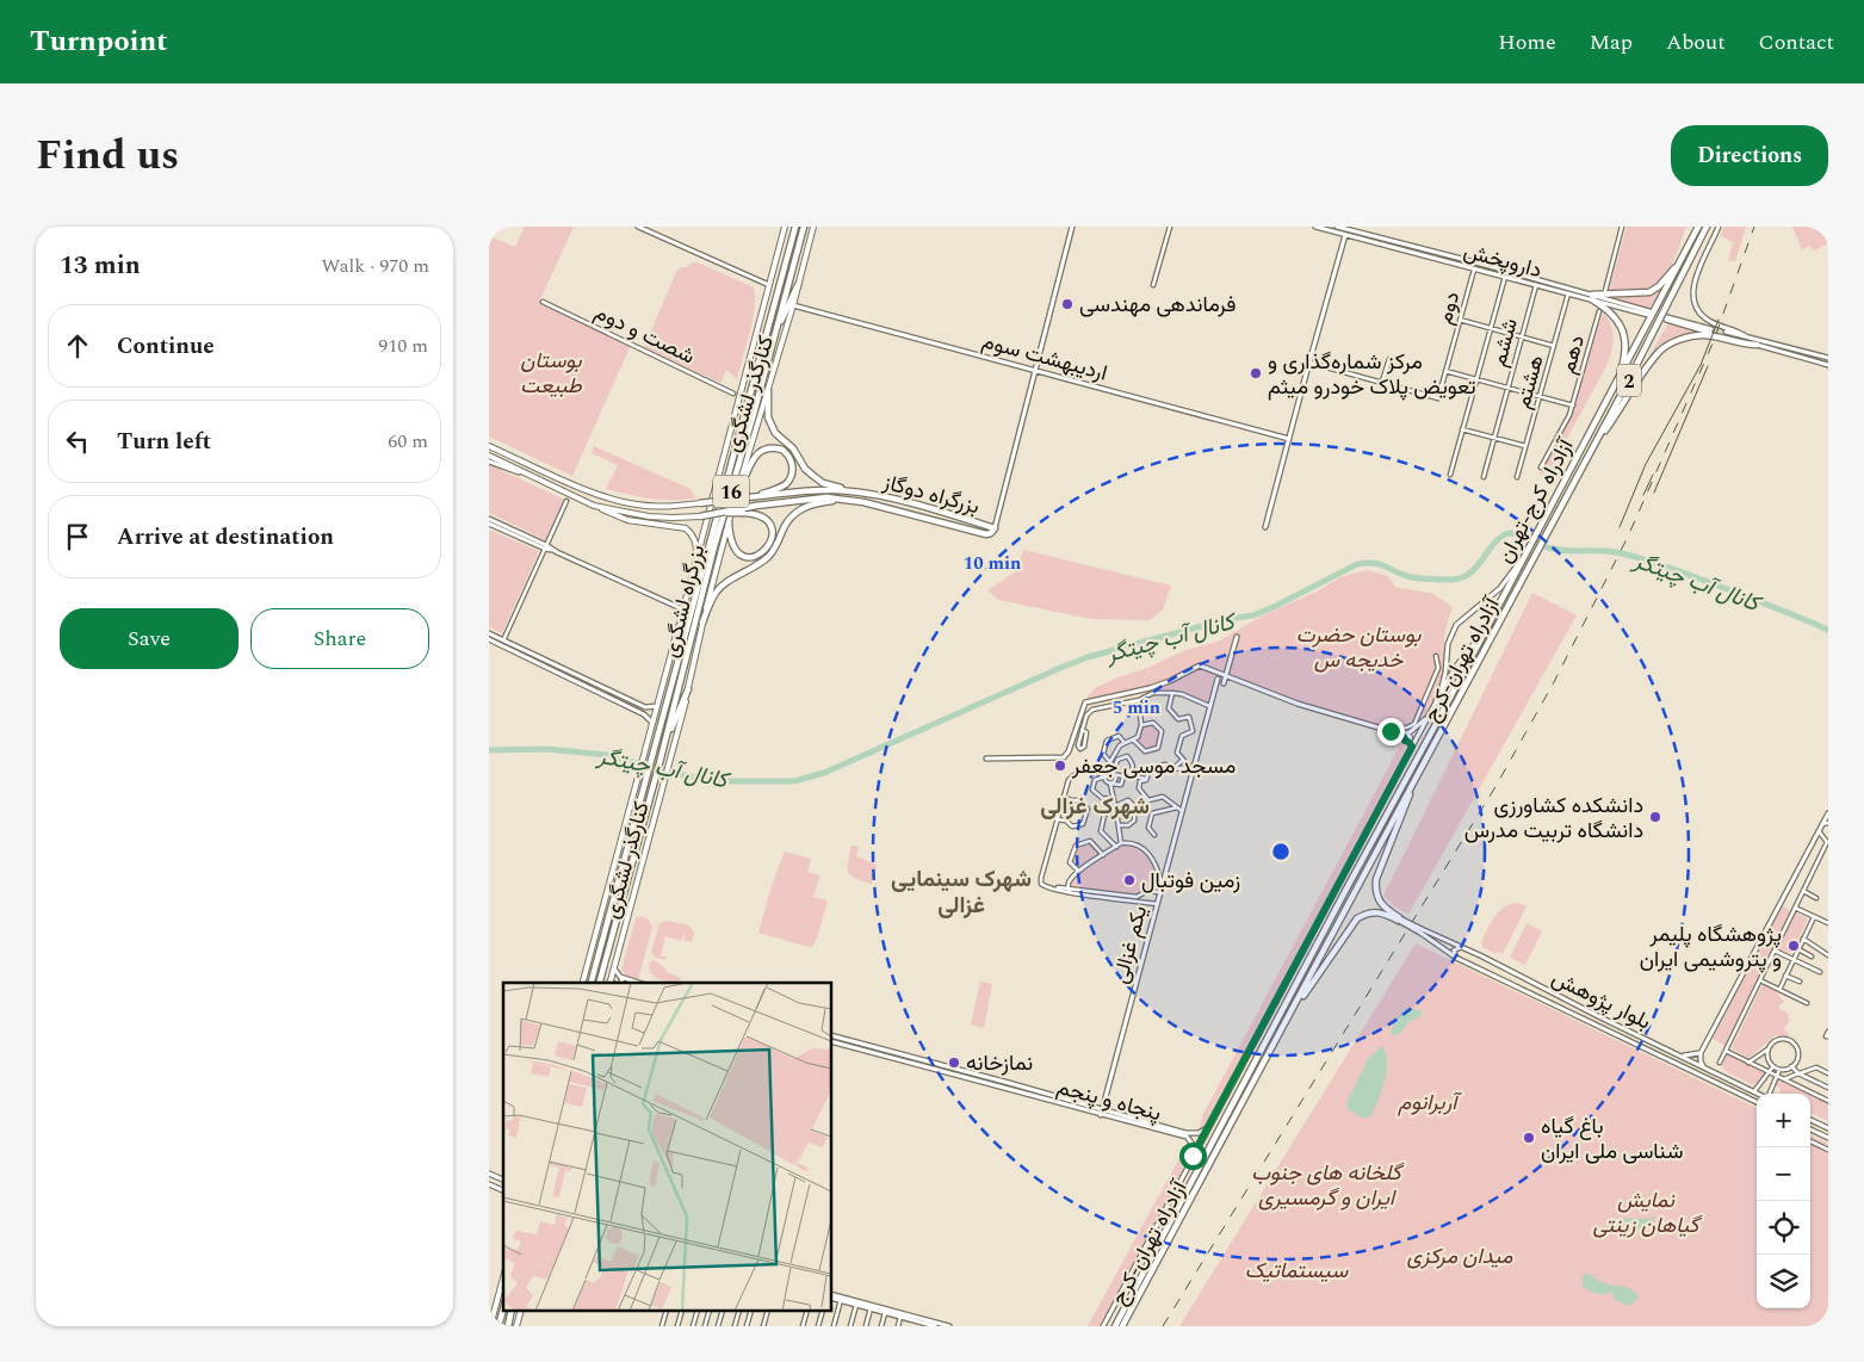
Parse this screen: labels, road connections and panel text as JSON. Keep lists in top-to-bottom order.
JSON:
{
  "streets": {
    "highway": [
      "2",
      "16",
      "بزرگراه دوگاز",
      "آزادراه کرج-تهران",
      "بزرگراه لشگری",
      "آزادراه تهران-کرج"
    ],
    "main road": ["کنارگذر لشگری"],
    "street": [
      "داروپخش",
      "دوم",
      "شصت و دوم",
      "ششم",
      "دهم",
      "اردیبهشت سوم",
      "هشتم",
      "یکم غزالی",
      "بلوار پژوهش",
      "پنجاه و پنجم"
    ]
  },
  "crossings": [
    ["داروپخش", "دوم"],
    ["داروپخش", "ششم"],
    ["داروپخش", "هشتم"],
    ["اردیبهشت سوم", "کنارگذر لشگری"],
    ["یکم غزالی", "پنجاه و پنجم"]
  ],
  "districts": ["شهرک غزالی", "شهرک سینمایی غزالی"],
  "water": ["کانال آب چیتگر"],
  "parks": [
    "بوستان طبیعت",
    "بوستان حضرت خدیجه س",
    "آربرانوم",
    "گلخانه های جنوب ایران و گرمسیری",
    "نمایش گیاهان زینتی",
    "میدان مرکزی",
    "سیستماتیک"
  ],
  "places": [
    "فرماندهی مهندسی",
    "مرکز شماره‌گذاری و تعویض پلاک خودرو میثم",
    "مسجد موسی جعفر",
    "دانشکده کشاورزی دانشگاه تربیت مدرس",
    "زمین فوتبال",
    "پژوهشگاه پلیمر و پتروشیمی ایران",
    "نمازخانه",
    "باغ گیاه‌ شناسی ملی ایران"
  ],
  "page": {
    "header": "Turnpoint",
    "nav": [
      "Home",
      "Map",
      "About",
      "Contact"
    ],
    "title": "Find us",
    "buttons": [
      "Directions",
      ["Save", "Share"]
    ],
    "heading": ["13 min", "Walk · 970 m"],
    "list": [
      ["Continue", "910 m"],
      ["Turn left", "60 m"],
      "Arrive at destination"
    ],
    "map_buttons": ["+", "−"]
  },
  "rings": ["10 min", "5 min"]
}
